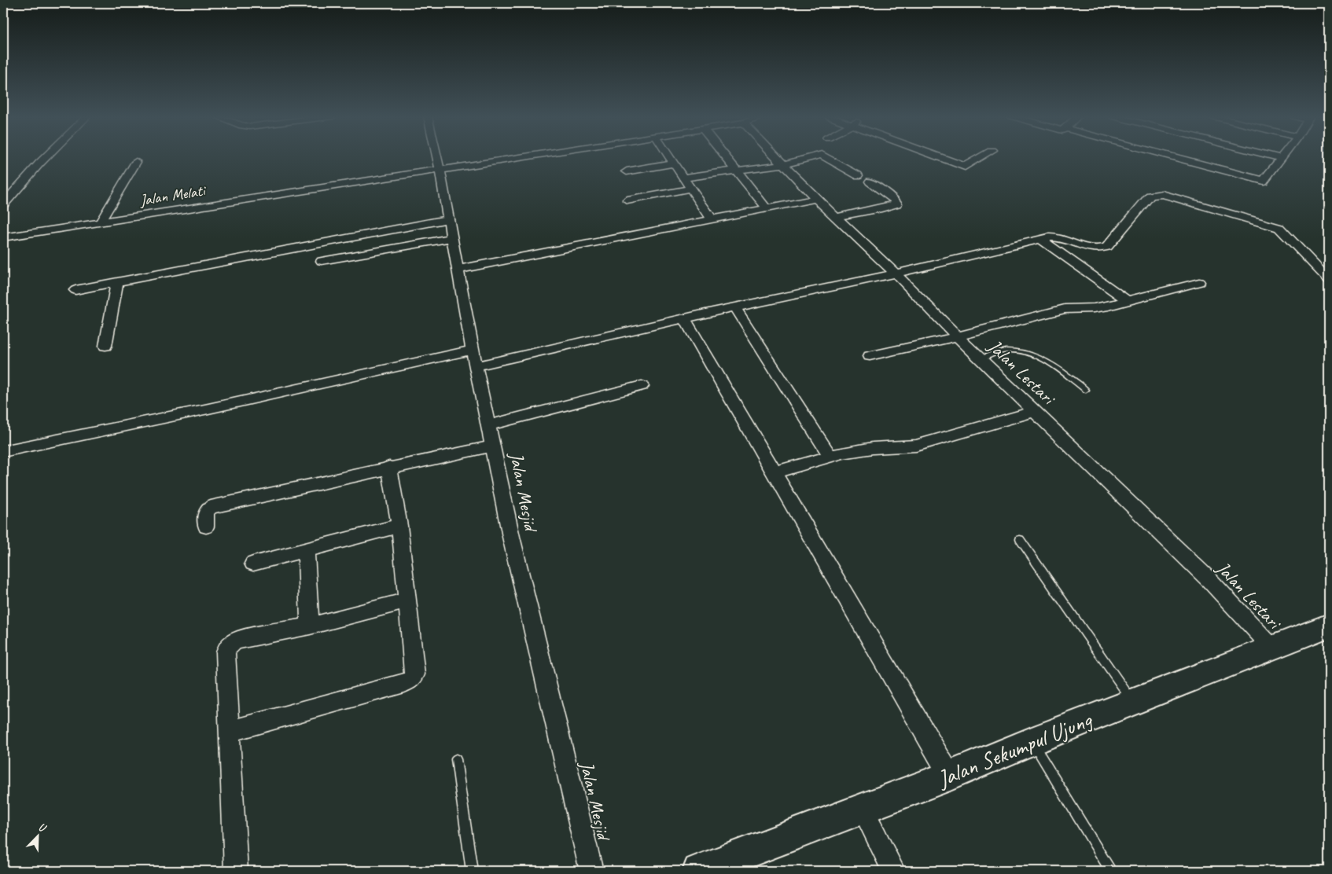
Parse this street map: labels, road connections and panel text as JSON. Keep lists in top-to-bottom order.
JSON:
{
  "streets": {
    "main road": ["Jalan Sekumpul Ujung"],
    "street": ["Jalan Melati", "Jalan Lestari", "Jalan Mesjid"]
  },
  "crossings": [
    ["Jalan Melati", "Jalan Mesjid"],
    ["Jalan Lestari", "Jalan Sekumpul Ujung"]
  ],
  "north": "top right"
}
